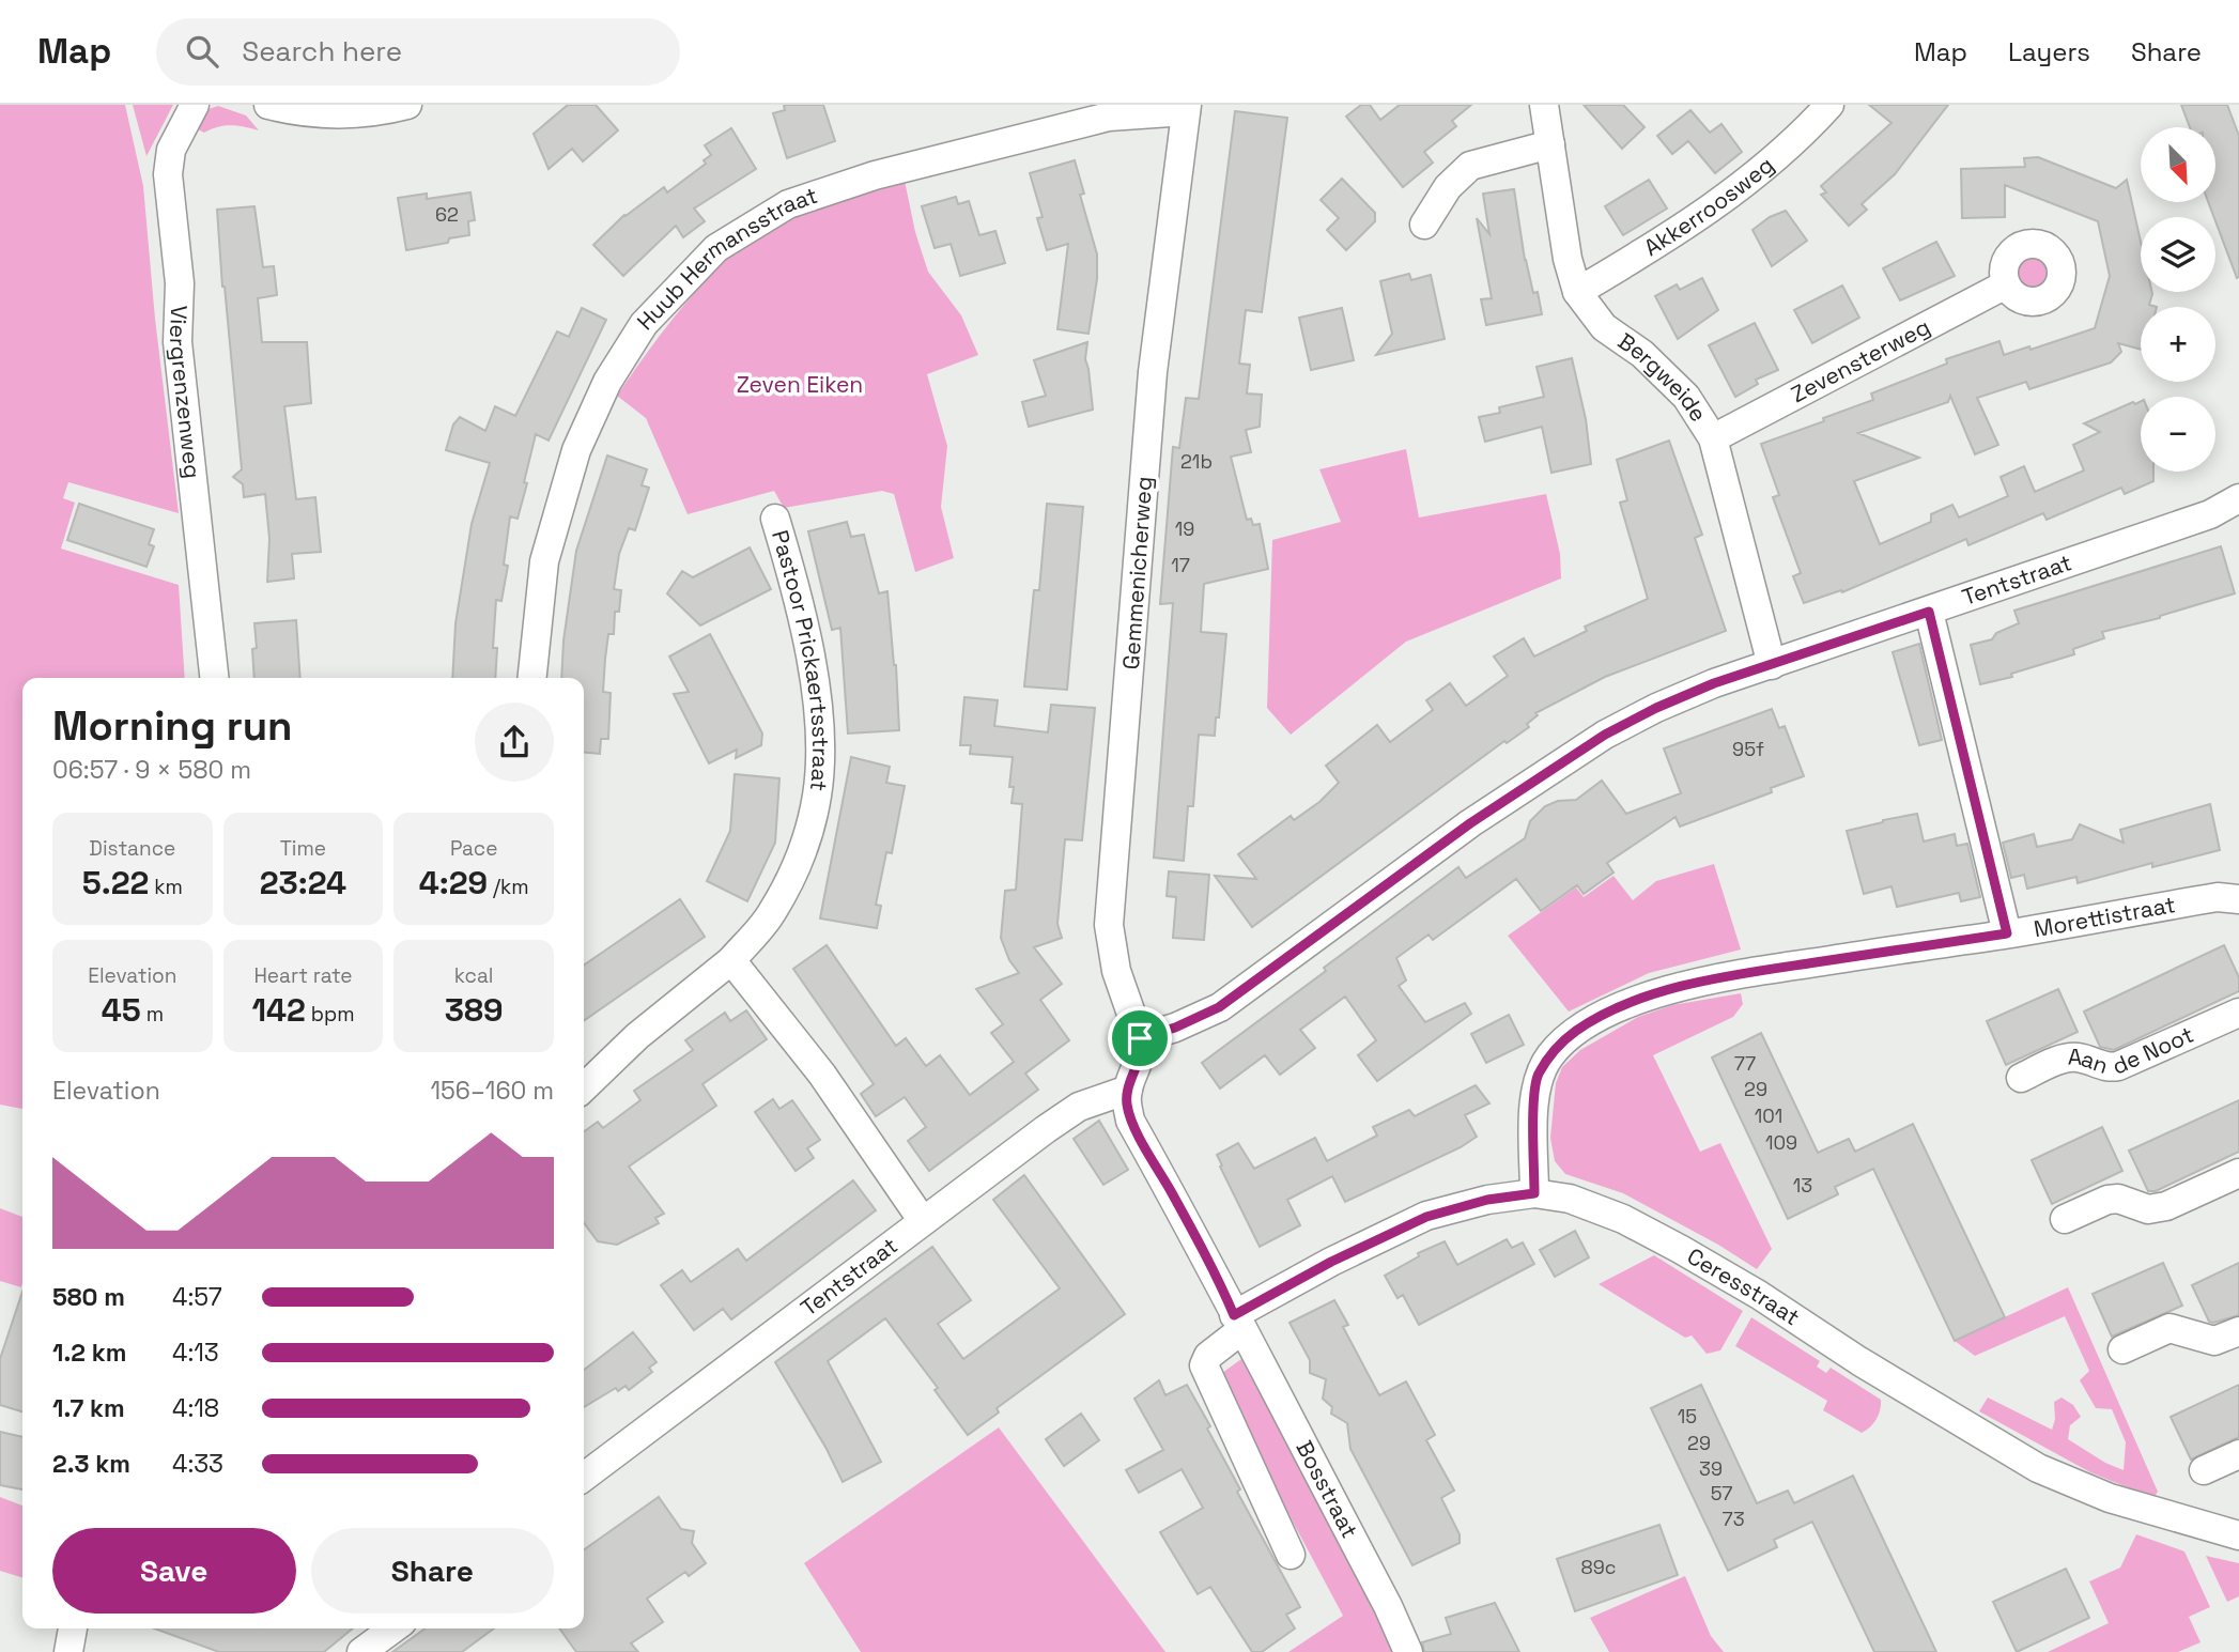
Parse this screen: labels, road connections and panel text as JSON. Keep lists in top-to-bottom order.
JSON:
{
  "streets": {
    "street": [
      "Akkerroosweg",
      "Huub Hermansstraat",
      "Zevensterweg",
      "Bergweide",
      "Viergrenzenweg",
      "Gemmenicherweg",
      "Tentstraat",
      "Pastoor Prickaertsstraat",
      "Morettistraat",
      "Aan de Noot",
      "Ceresstraat",
      "Bosstraat"
    ]
  },
  "crossings": [
    ["Akkerroosweg", "Bergweide"],
    ["Huub Hermansstraat", "Gemmenicherweg"],
    ["Zevensterweg", "Bergweide"],
    ["Bergweide", "Tentstraat"],
    ["Gemmenicherweg", "Tentstraat"],
    ["Tentstraat", "Bosstraat"],
    ["Morettistraat", "Ceresstraat"],
    ["Ceresstraat", "Bosstraat"]
  ],
  "parks": ["Zeven Eiken"],
  "house_numbers": [
    "62",
    "21b",
    "19",
    "17",
    "95f",
    "77",
    "29",
    "101",
    "109",
    "13",
    "15",
    "29",
    "39",
    "57",
    "73",
    "89c"
  ],
  "north": "bottom right",
  "page": {
    "header": "Map",
    "search": "Search here",
    "nav": ["Map", "Layers", "Share"],
    "map_buttons": ["+", "−"],
    "heading": ["Morning run", "06:57 · 9 × 580 m"],
    "stats": [
      ["Distance", "5.22 km"],
      ["Time", "23:24"],
      ["Pace", "4:29 /km"],
      ["Elevation", "45 m"],
      ["Heart rate", "142 bpm"],
      ["kcal", "389"]
    ],
    "chart": ["Elevation", "156–160 m"],
    "list": [
      {
        "name": "580 m",
        "note": "4:57"
      },
      {
        "name": "1.2 km",
        "note": "4:13"
      },
      {
        "name": "1.7 km",
        "note": "4:18"
      },
      {
        "name": "2.3 km",
        "note": "4:33"
      }
    ],
    "buttons": ["Save", "Share"]
  }
}
